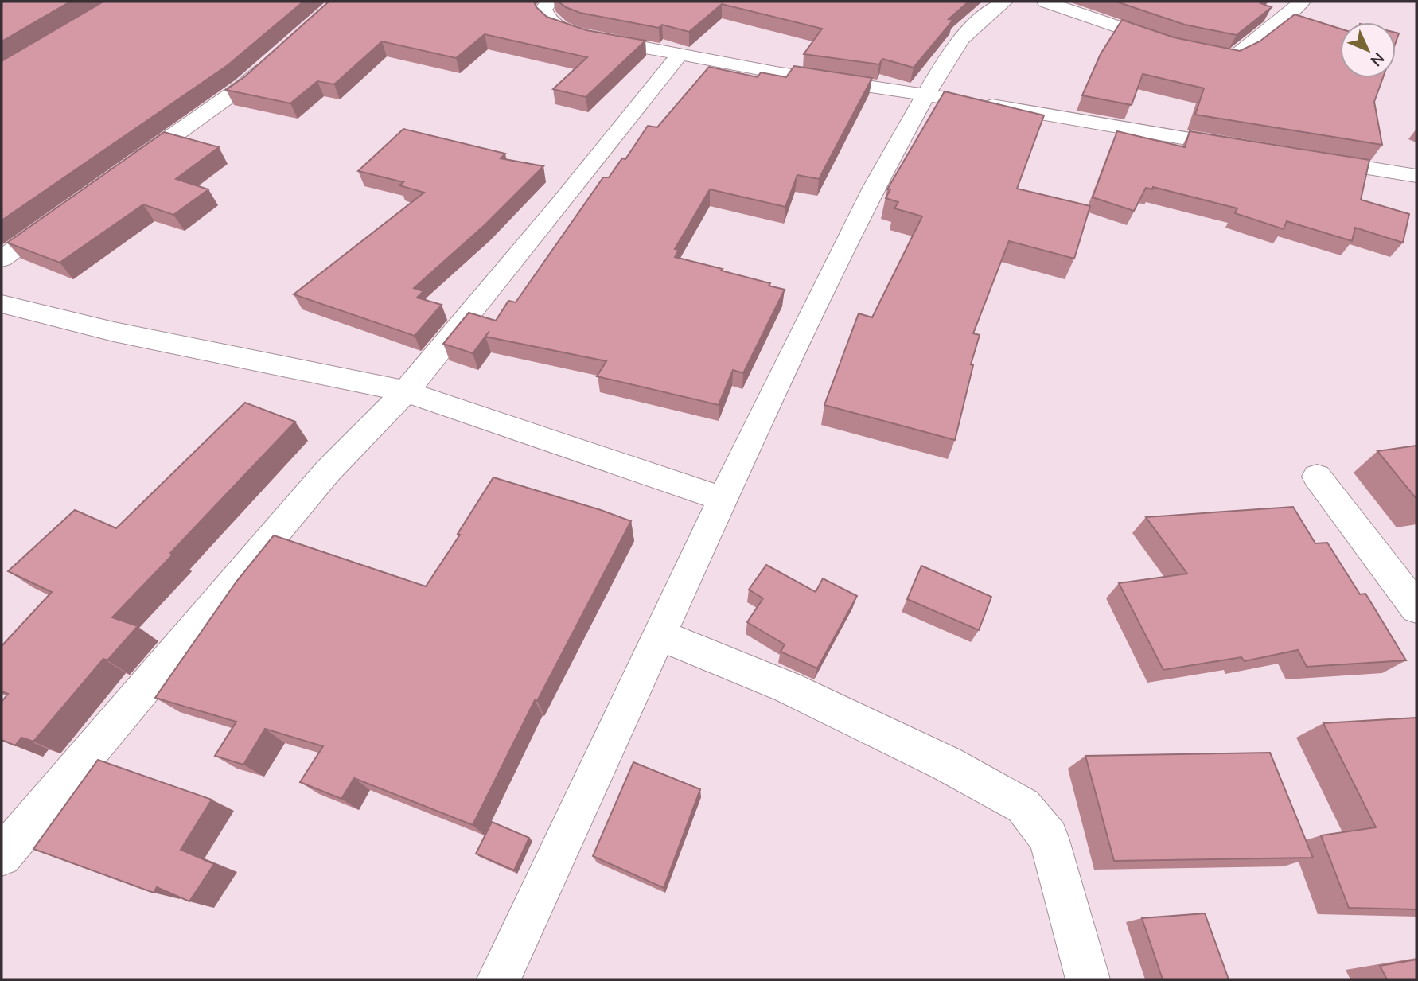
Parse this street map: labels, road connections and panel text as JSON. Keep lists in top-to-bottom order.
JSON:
{
  "north": "bottom right"
}
